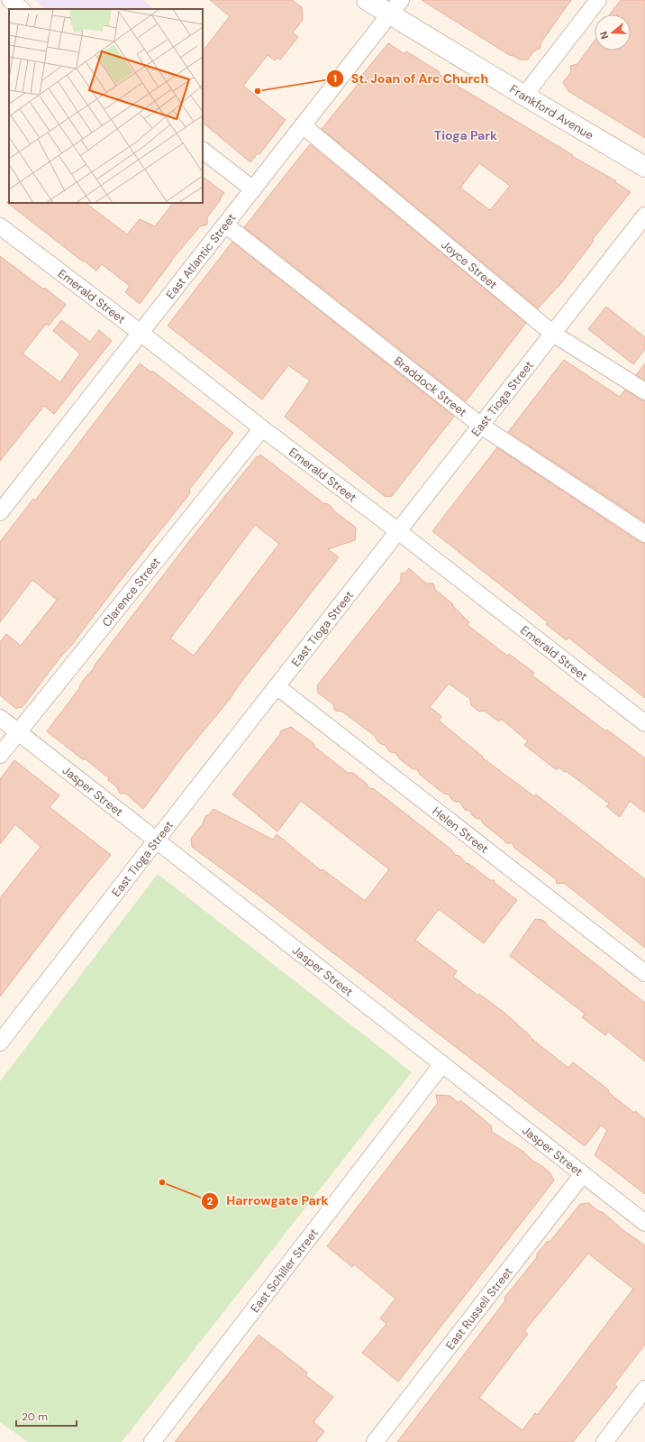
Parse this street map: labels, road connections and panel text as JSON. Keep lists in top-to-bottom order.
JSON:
{
  "streets": {
    "main road": ["Frankford Avenue"],
    "street": [
      "East Atlantic Street",
      "Joyce Street",
      "Emerald Street",
      "Braddock Street",
      "East Tioga Street",
      "Clarence Street",
      "Jasper Street",
      "Helen Street",
      "East Schiller Street",
      "East Russell Street"
    ]
  },
  "crossings": [
    ["Frankford Avenue", "East Atlantic Street"],
    ["East Atlantic Street", "Joyce Street"],
    ["East Atlantic Street", "Emerald Street"],
    ["East Atlantic Street", "Braddock Street"],
    ["Joyce Street", "East Tioga Street"],
    ["Emerald Street", "East Tioga Street"],
    ["Emerald Street", "Clarence Street"],
    ["Braddock Street", "East Tioga Street"],
    ["East Tioga Street", "Jasper Street"],
    ["East Tioga Street", "Helen Street"],
    ["Clarence Street", "Jasper Street"],
    ["Jasper Street", "East Schiller Street"],
    ["Jasper Street", "East Russell Street"]
  ],
  "districts": ["Tioga Park"],
  "places": ["St. Joan of Arc Church", "Harrowgate Park"],
  "scale_bar": "20 m",
  "north": "left"
}
